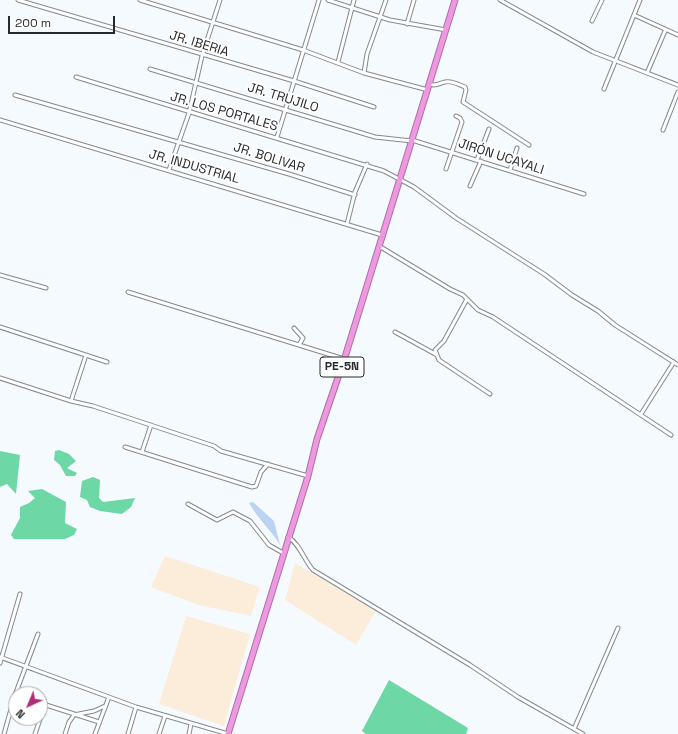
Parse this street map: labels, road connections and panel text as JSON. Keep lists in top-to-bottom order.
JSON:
{
  "streets": {
    "highway": ["PE-5N"],
    "street": [
      "JR. IBERIA",
      "JR. TRUJILO",
      "JR. LOS PORTALES",
      "JIRÓN UCAYALI",
      "JR. BOLIVAR",
      "JR. INDUSTRIAL"
    ]
  },
  "crossings": [
    ["JR. TRUJILO", "JIRÓN UCAYALI"],
    ["JR. TRUJILO", "PE-5N"],
    ["JR. LOS PORTALES", "PE-5N"],
    ["JIRÓN UCAYALI", "PE-5N"],
    ["JR. INDUSTRIAL", "PE-5N"]
  ],
  "scale_bar": "200 m",
  "north": "bottom left"
}
